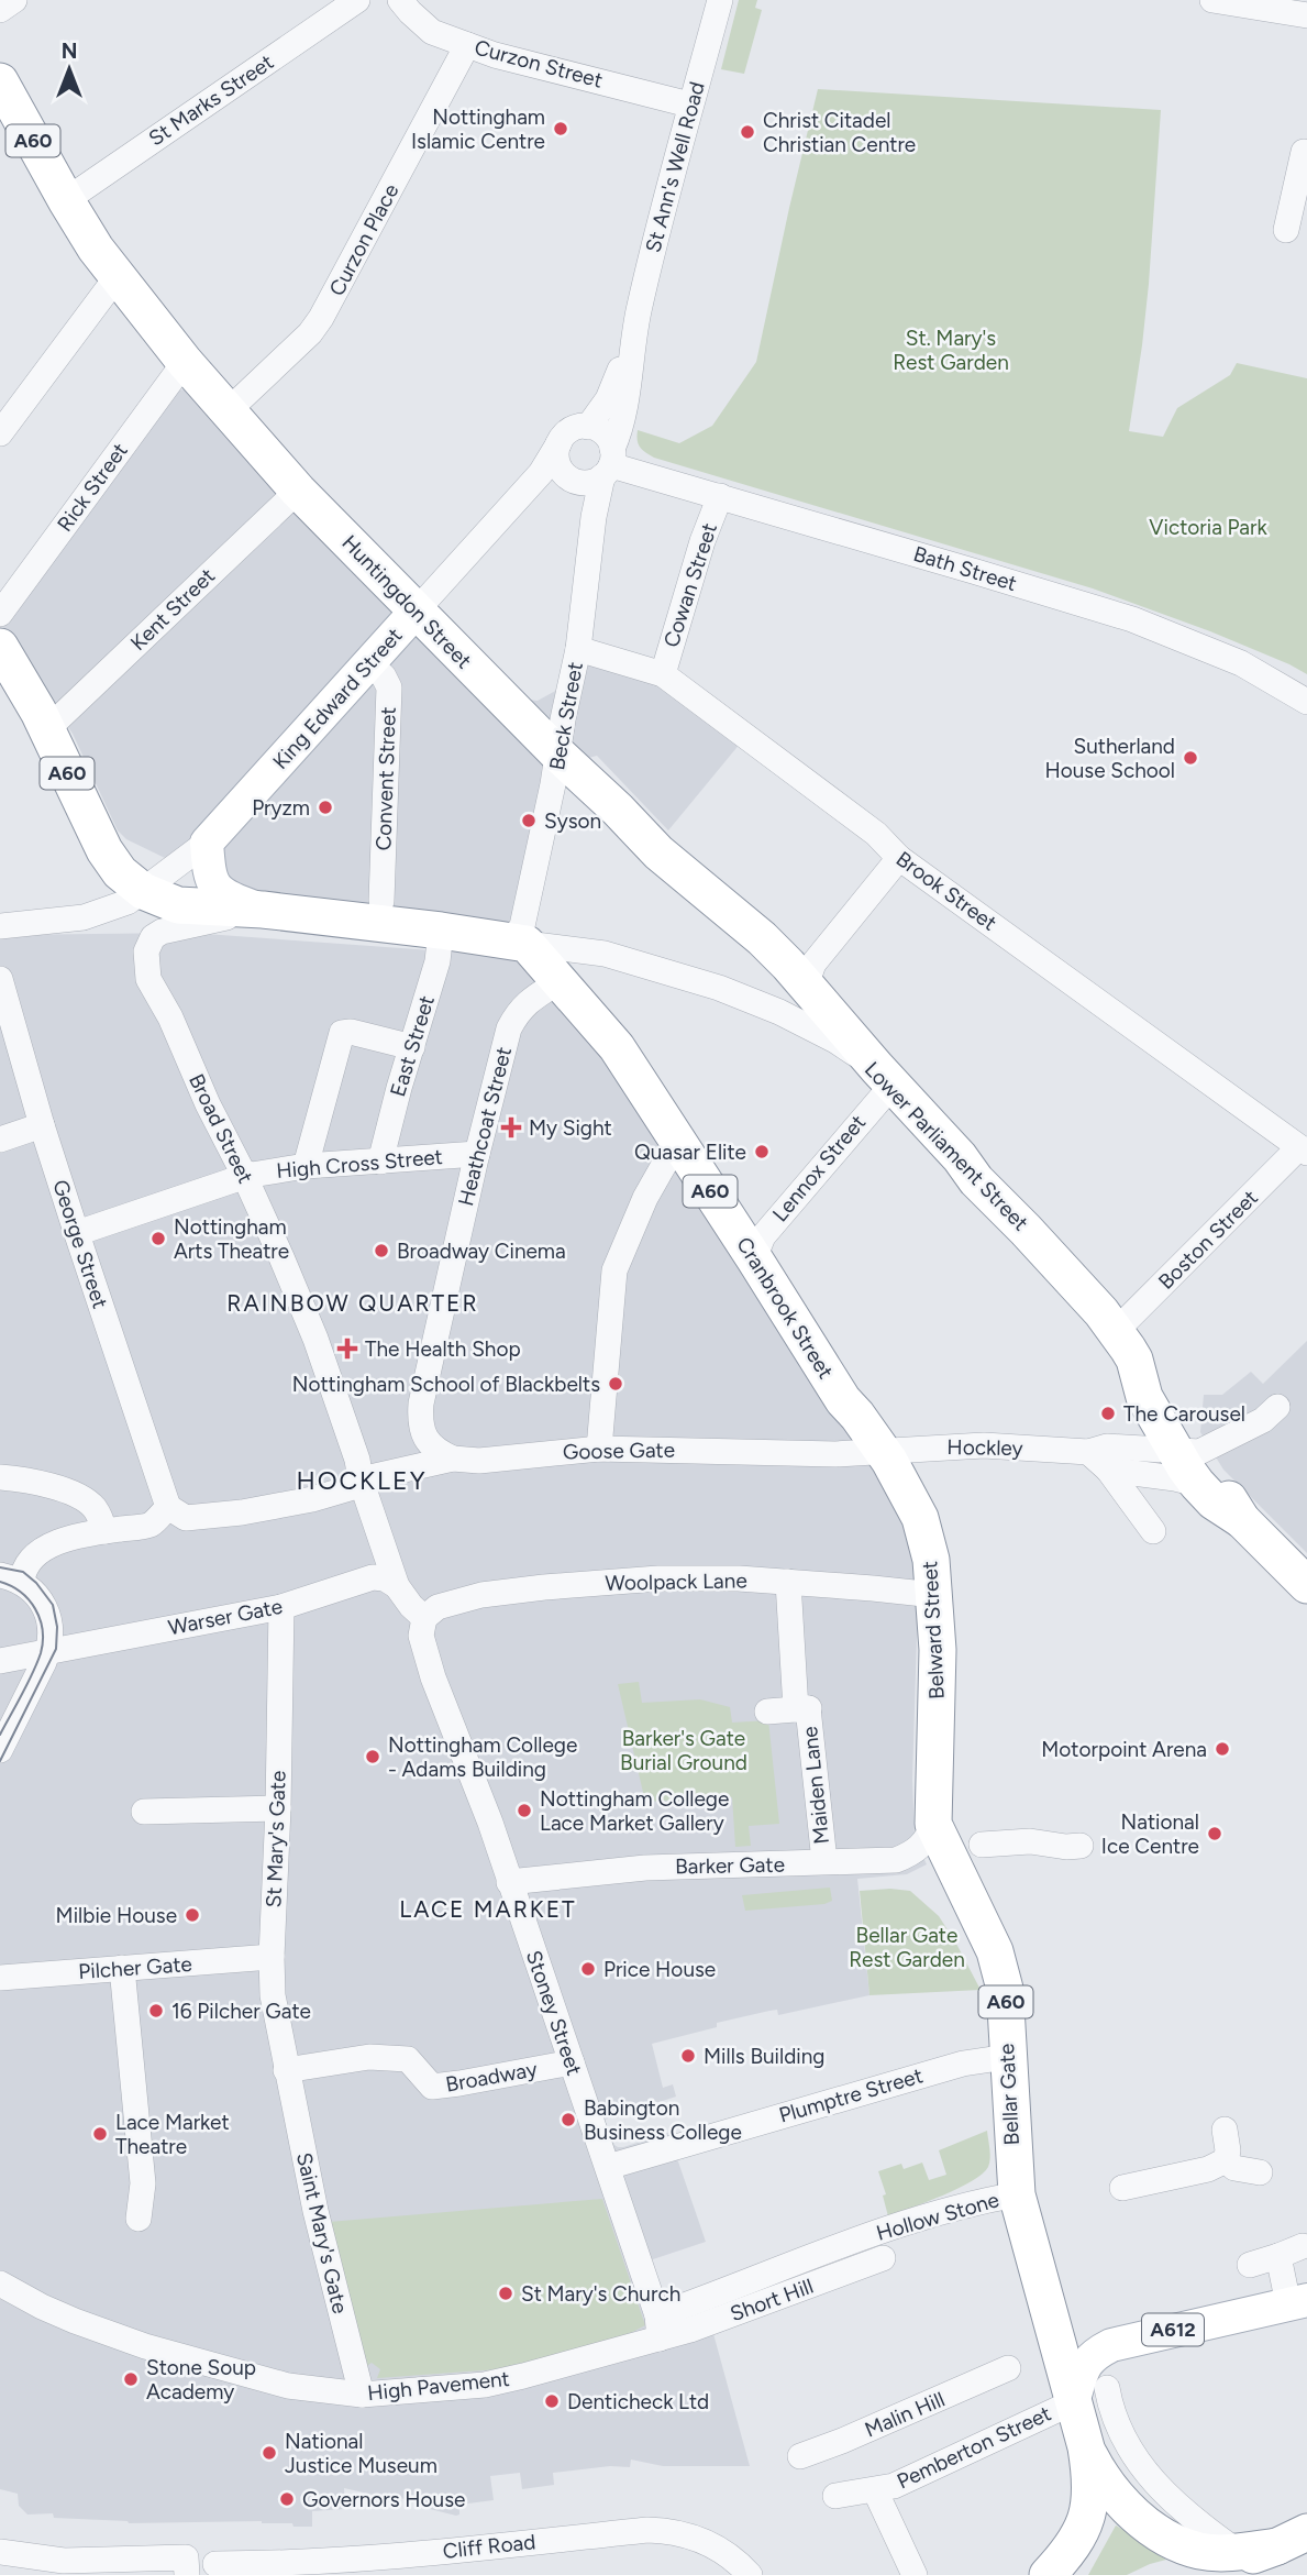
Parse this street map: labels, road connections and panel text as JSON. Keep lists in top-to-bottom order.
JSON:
{
  "streets": {
    "highway": [
      "A60",
      "Huntingdon Street",
      "Lower Parliament Street",
      "Cranbrook Street",
      "Belward Street",
      "Bellar Gate",
      "Hollow Stone"
    ],
    "main road": ["King Edward Street", "A612"],
    "street": [
      "Curzon Street",
      "St Marks Street",
      "St Ann's Well Road",
      "Curzon Place",
      "Rick Street",
      "Bath Street",
      "Cowan Street",
      "Kent Street",
      "Beck Street",
      "Convent Street",
      "Brook Street",
      "East Street",
      "Heathcoat Street",
      "Broad Street",
      "High Cross Street",
      "Lennox Street",
      "Boston Street",
      "George Street",
      "Hockley",
      "Goose Gate",
      "Woolpack Lane",
      "Warser Gate",
      "Maiden Lane",
      "St Mary's Gate",
      "Barker Gate",
      "Pilcher Gate",
      "Stoney Street",
      "Broadway",
      "Plumptre Street",
      "Saint Mary's Gate",
      "Short Hill",
      "High Pavement",
      "Malin Hill",
      "Pemberton Street",
      "Cliff Road"
    ]
  },
  "crossings": [
    ["Curzon Street", "St Ann's Well Road"],
    ["Curzon Street", "Curzon Place"],
    ["St Marks Street", "Huntingdon Street"],
    ["A60", "Kent Street"],
    ["A60", "Lower Parliament Street"],
    ["A60", "Hollow Stone"],
    ["A60", "A612"],
    ["A60", "Pemberton Street"],
    ["St Ann's Well Road", "Bath Street"],
    ["St Ann's Well Road", "King Edward Street"],
    ["St Ann's Well Road", "Beck Street"],
    ["Curzon Place", "Huntingdon Street"],
    ["Rick Street", "Huntingdon Street"],
    ["Bath Street", "Cowan Street"],
    ["Bath Street", "King Edward Street"],
    ["Bath Street", "Beck Street"],
    ["Cowan Street", "Brook Street"],
    ["Huntingdon Street", "Kent Street"],
    ["Huntingdon Street", "King Edward Street"],
    ["Huntingdon Street", "Beck Street"],
    ["Huntingdon Street", "Lower Parliament Street"],
    ["Huntingdon Street", "Lennox Street"],
    ["King Edward Street", "Beck Street"],
    ["King Edward Street", "Convent Street"],
    ["Beck Street", "Brook Street"],
    ["Beck Street", "Lower Parliament Street"],
    ["Beck Street", "Cranbrook Street"],
    ["Brook Street", "Boston Street"],
    ["East Street", "Lower Parliament Street"],
    ["East Street", "High Cross Street"],
    ["Heathcoat Street", "High Cross Street"],
    ["Heathcoat Street", "Cranbrook Street"],
    ["Heathcoat Street", "Goose Gate"],
    ["Broad Street", "Lower Parliament Street"],
    ["Broad Street", "High Cross Street"],
    ["Broad Street", "Goose Gate"],
    ["Lower Parliament Street", "Lennox Street"],
    ["Lower Parliament Street", "Boston Street"],
    ["Lower Parliament Street", "Cranbrook Street"],
    ["Lower Parliament Street", "Hockley"],
    ["Lennox Street", "Cranbrook Street"],
    ["George Street", "Goose Gate"],
    ["Cranbrook Street", "Hockley"],
    ["Cranbrook Street", "Goose Gate"],
    ["Cranbrook Street", "Belward Street"],
    ["Hockley", "Goose Gate"],
    ["Hockley", "Belward Street"],
    ["Goose Gate", "Belward Street"],
    ["Woolpack Lane", "Belward Street"],
    ["Woolpack Lane", "Maiden Lane"],
    ["Woolpack Lane", "Stoney Street"],
    ["Warser Gate", "St Mary's Gate"],
    ["Belward Street", "Barker Gate"],
    ["Belward Street", "Bellar Gate"],
    ["Maiden Lane", "Barker Gate"],
    ["St Mary's Gate", "Pilcher Gate"],
    ["St Mary's Gate", "Broadway"],
    ["St Mary's Gate", "Saint Mary's Gate"],
    ["Barker Gate", "Stoney Street"],
    ["Barker Gate", "Bellar Gate"],
    ["Stoney Street", "Broadway"],
    ["Stoney Street", "Plumptre Street"],
    ["Stoney Street", "Hollow Stone"],
    ["Stoney Street", "Short Hill"],
    ["Stoney Street", "High Pavement"],
    ["Broadway", "Saint Mary's Gate"],
    ["Bellar Gate", "Plumptre Street"],
    ["Bellar Gate", "Hollow Stone"],
    ["Hollow Stone", "Short Hill"],
    ["Hollow Stone", "A612"],
    ["Hollow Stone", "High Pavement"],
    ["Hollow Stone", "Pemberton Street"],
    ["Saint Mary's Gate", "High Pavement"],
    ["Short Hill", "High Pavement"],
    ["A612", "Pemberton Street"]
  ],
  "districts": ["RAINBOW QUARTER", "HOCKLEY", "LACE MARKET"],
  "parks": [
    "St. Mary's Rest Garden",
    "Victoria Park",
    "Barker's Gate Burial Ground",
    "Bellar Gate Rest Garden"
  ],
  "places": {
    "other": [
      "Nottingham Islamic Centre",
      "Christ Citadel Christian Centre",
      "Sutherland House School",
      "Pryzm",
      "Syson",
      "Quasar Elite",
      "Nottingham Arts Theatre",
      "Broadway Cinema",
      "Nottingham School of Blackbelts",
      "The Carousel",
      "Motorpoint Arena",
      "Nottingham College - Adams Building",
      "Nottingham College Lace Market Gallery",
      "National Ice Centre",
      "Milbie House",
      "Price House",
      "16 Pilcher Gate",
      "Mills Building",
      "Babington Business College",
      "Lace Market Theatre",
      "St Mary's Church",
      "Stone Soup Academy",
      "Denticheck Ltd",
      "National Justice Museum",
      "Governors House"
    ],
    "health": ["My Sight", "The Health Shop"]
  },
  "north": "top"
}
